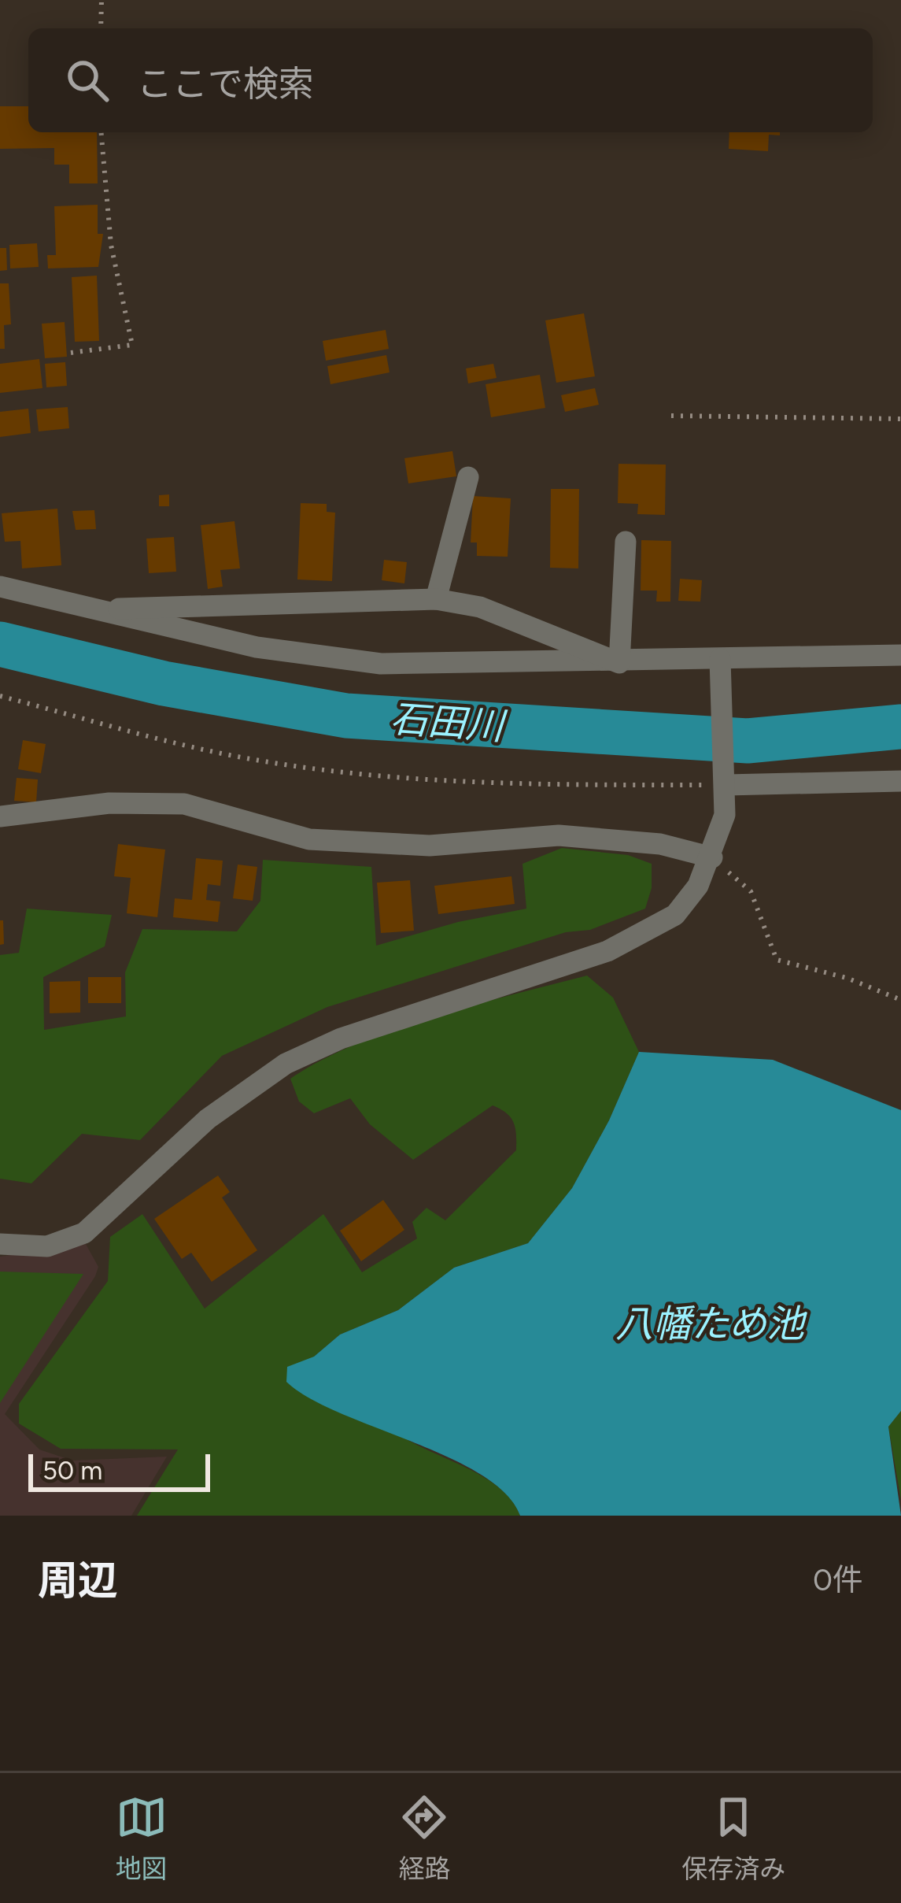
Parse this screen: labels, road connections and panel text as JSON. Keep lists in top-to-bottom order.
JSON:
{
  "water": ["石田川", "八幡ため池"],
  "scale_bar": "50 m",
  "page": {
    "search": "ここで検索",
    "scale": "50 m",
    "heading": ["周辺", "0件"],
    "nav": ["地図", "経路", "保存済み"]
  }
}
